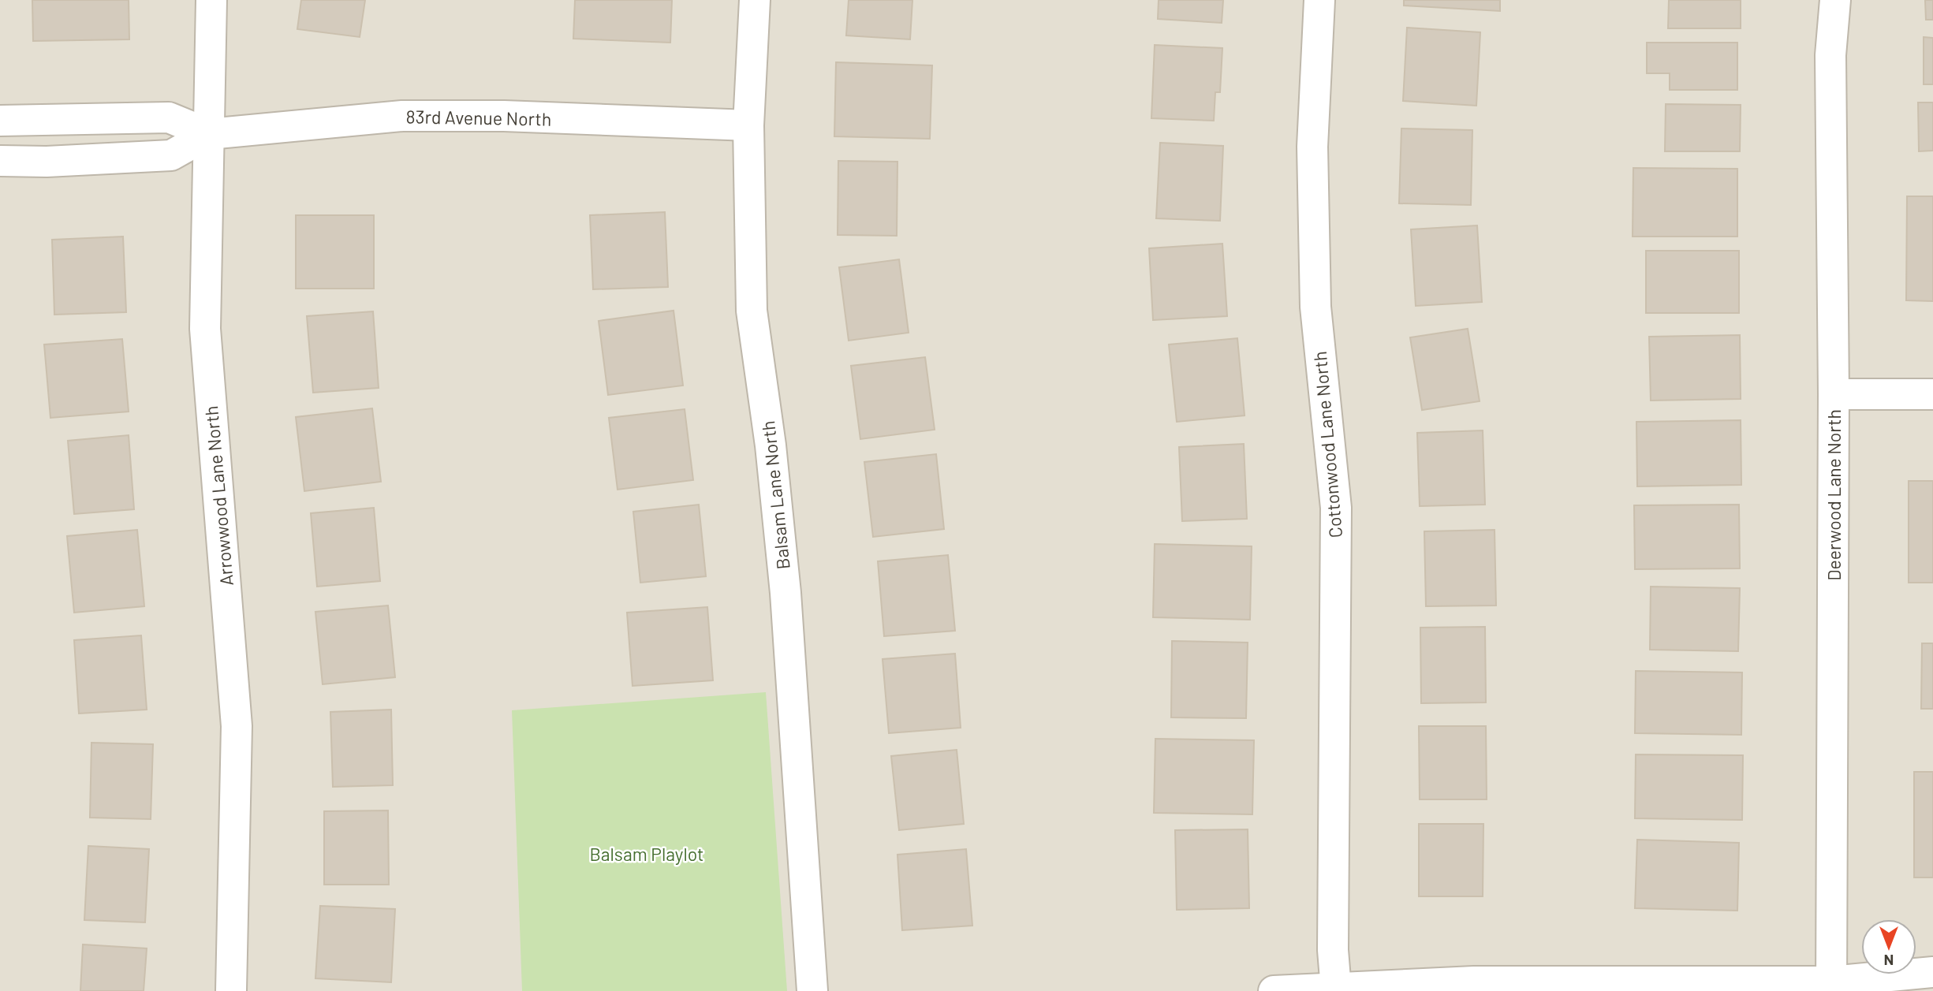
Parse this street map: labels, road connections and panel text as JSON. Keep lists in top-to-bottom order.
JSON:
{
  "streets": {
    "street": [
      "83rd Avenue North",
      "Cottonwood Lane North",
      "Balsam Lane North",
      "Deerwood Lane North",
      "Arrowwood Lane North"
    ]
  },
  "crossings": [
    ["83rd Avenue North", "Balsam Lane North"],
    ["83rd Avenue North", "Arrowwood Lane North"]
  ],
  "parks": ["Balsam Playlot"],
  "north": "bottom"
}
